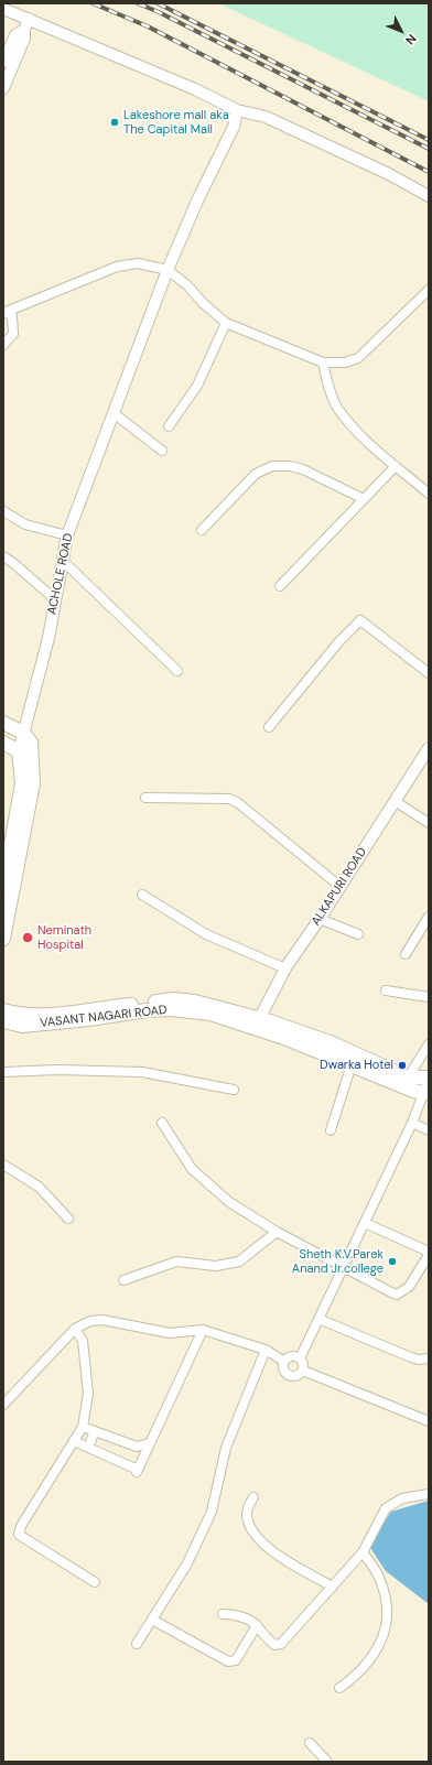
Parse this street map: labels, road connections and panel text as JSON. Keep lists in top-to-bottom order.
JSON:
{
  "streets": {
    "main road": ["ACHOLE ROAD", "VASANT NAGARI ROAD"],
    "street": ["ALKAPURI ROAD"]
  },
  "crossings": [
    ["ALKAPURI ROAD", "VASANT NAGARI ROAD"]
  ],
  "places": [
    "Lakeshore mall aka The Capital Mall",
    "Neminath Hospital",
    "Dwarka Hotel",
    "Sheth K.V.Parek Anand Jr.college"
  ],
  "north": "bottom right"
}
